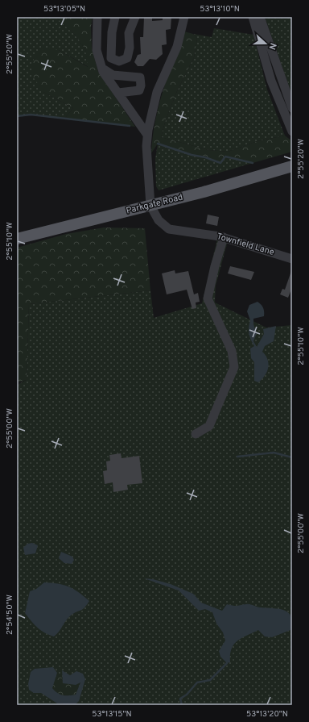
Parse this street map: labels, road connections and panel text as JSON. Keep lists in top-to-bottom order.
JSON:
{
  "streets": {
    "main road": ["Parkgate Road"],
    "street": ["Townfield Lane"]
  },
  "crossings": [
    ["Parkgate Road", "Townfield Lane"]
  ],
  "north": "right",
  "coordinates": [
    "53°13'05\"N",
    "53°13'10\"N",
    "2°55'20\"W",
    "2°55'10\"W",
    "2°55'00\"W",
    "2°54'50\"W",
    "53°13'15\"N",
    "53°13'20\"N"
  ]
}
